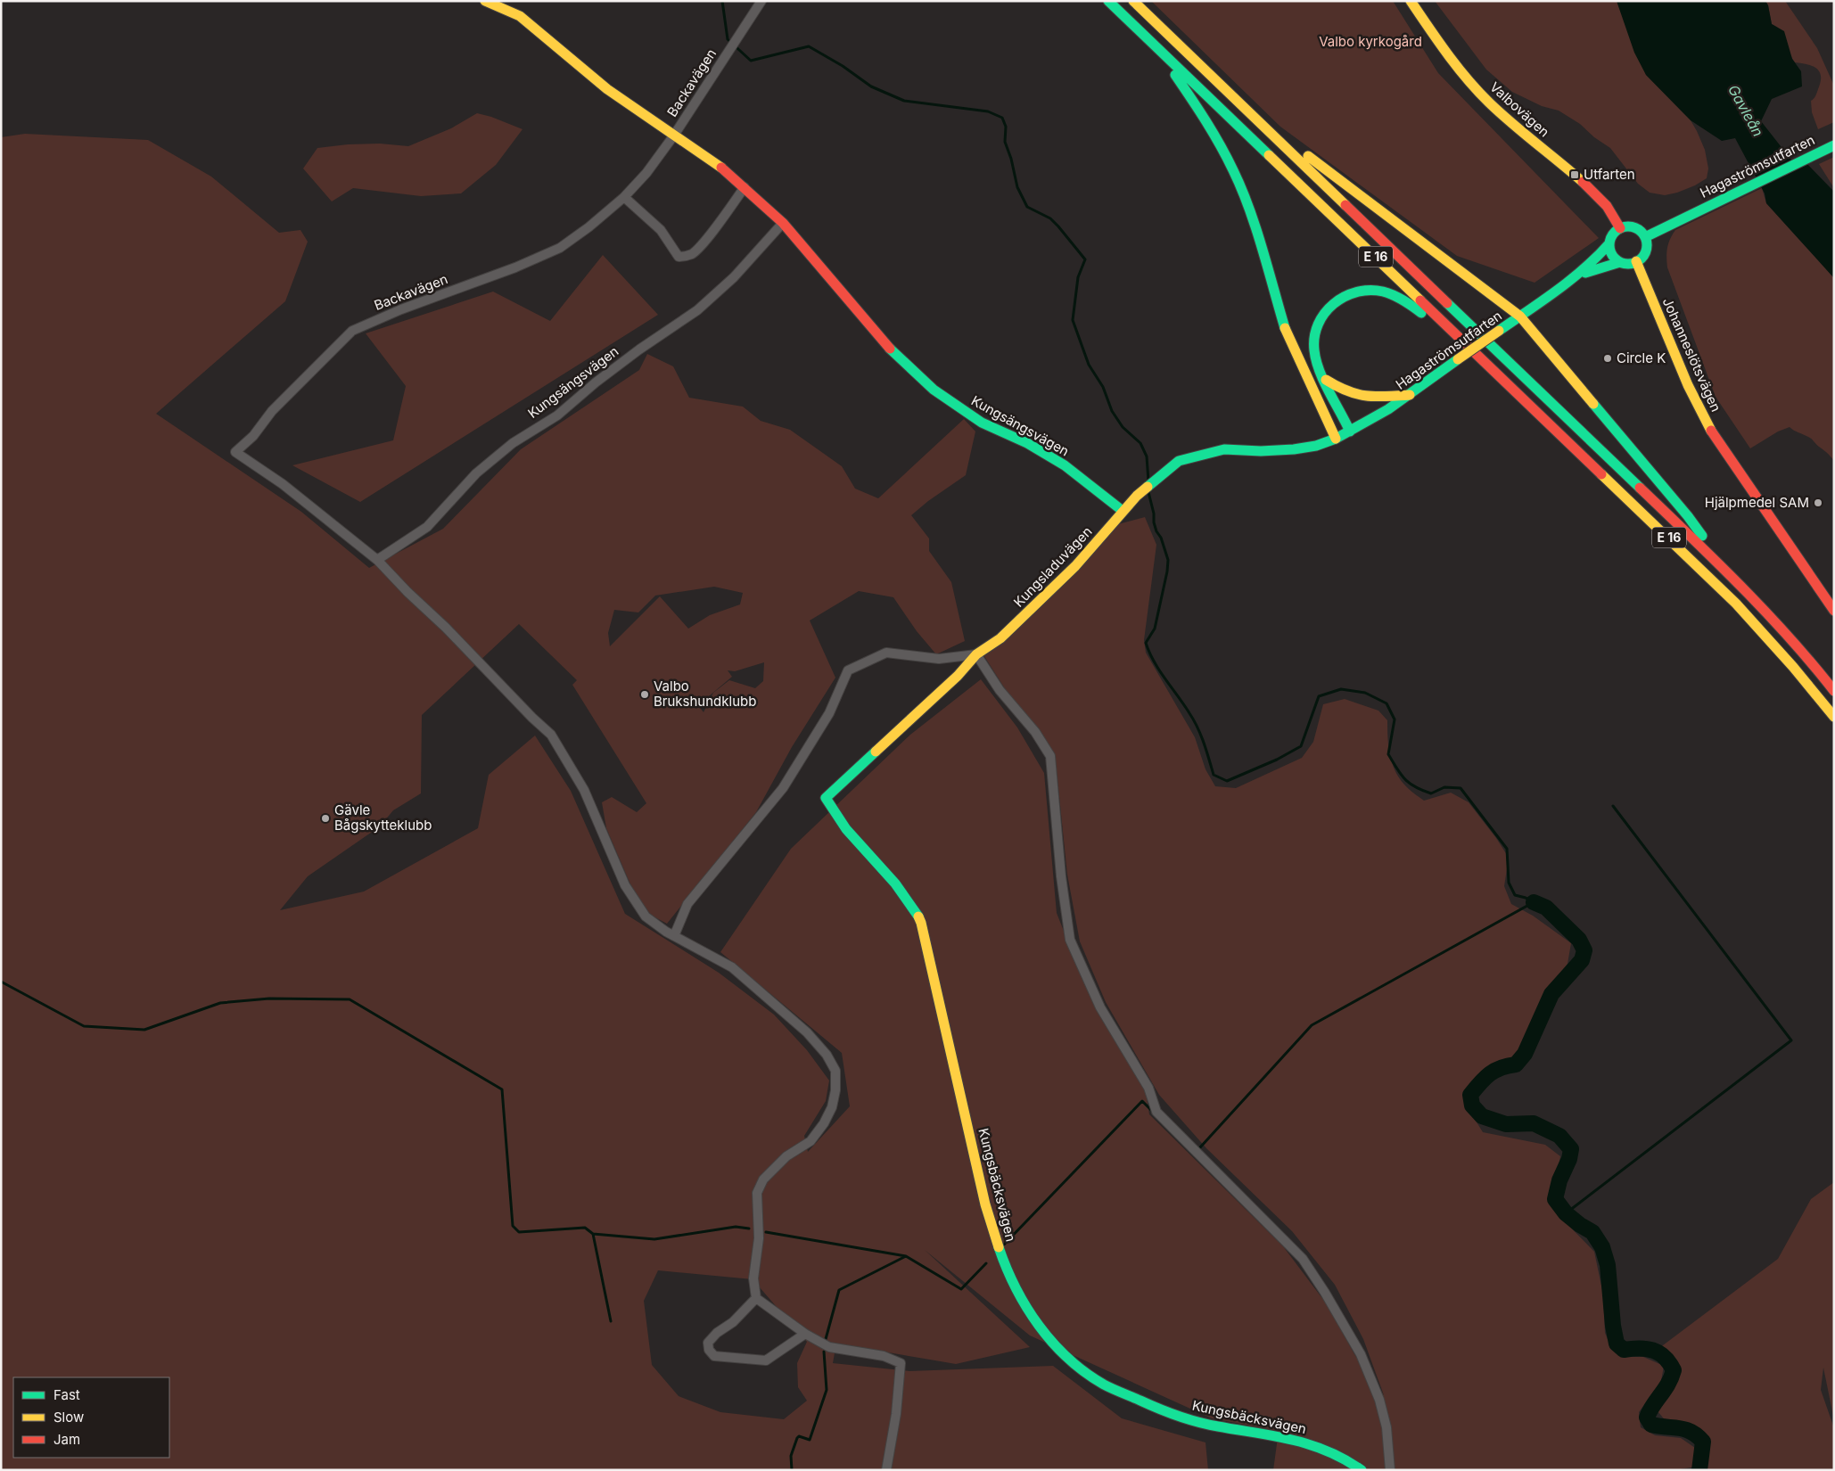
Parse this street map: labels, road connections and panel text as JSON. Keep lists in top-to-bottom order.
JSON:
{
  "streets": {
    "main road": [
      "Valbovägen",
      "Hagaströmsutfarten",
      "E 16",
      "Johanneslötsvägen",
      "Kungsängsvägen",
      "Kungsladuvägen",
      "Kungsbäcksvägen"
    ],
    "street": ["Backavägen"]
  },
  "crossings": [
    ["Backavägen", "Kungsängsvägen"],
    ["Valbovägen", "Hagaströmsutfarten"],
    ["Valbovägen", "Johanneslötsvägen"],
    ["Hagaströmsutfarten", "Johanneslötsvägen"],
    ["Hagaströmsutfarten", "Kungsladuvägen"],
    ["Kungsängsvägen", "Kungsladuvägen"],
    ["Kungsladuvägen", "Kungsbäcksvägen"]
  ],
  "water": ["Gavleån"],
  "parks": ["Valbo kyrkogård"],
  "places": {
    "transit": ["Utfarten"],
    "other": [
      "Circle K",
      "Hjälpmedel SAM",
      "Valbo Brukshundklubb",
      "Gävle Bågskytteklubb"
    ]
  },
  "legend": ["Fast", "Slow", "Jam"]
}
